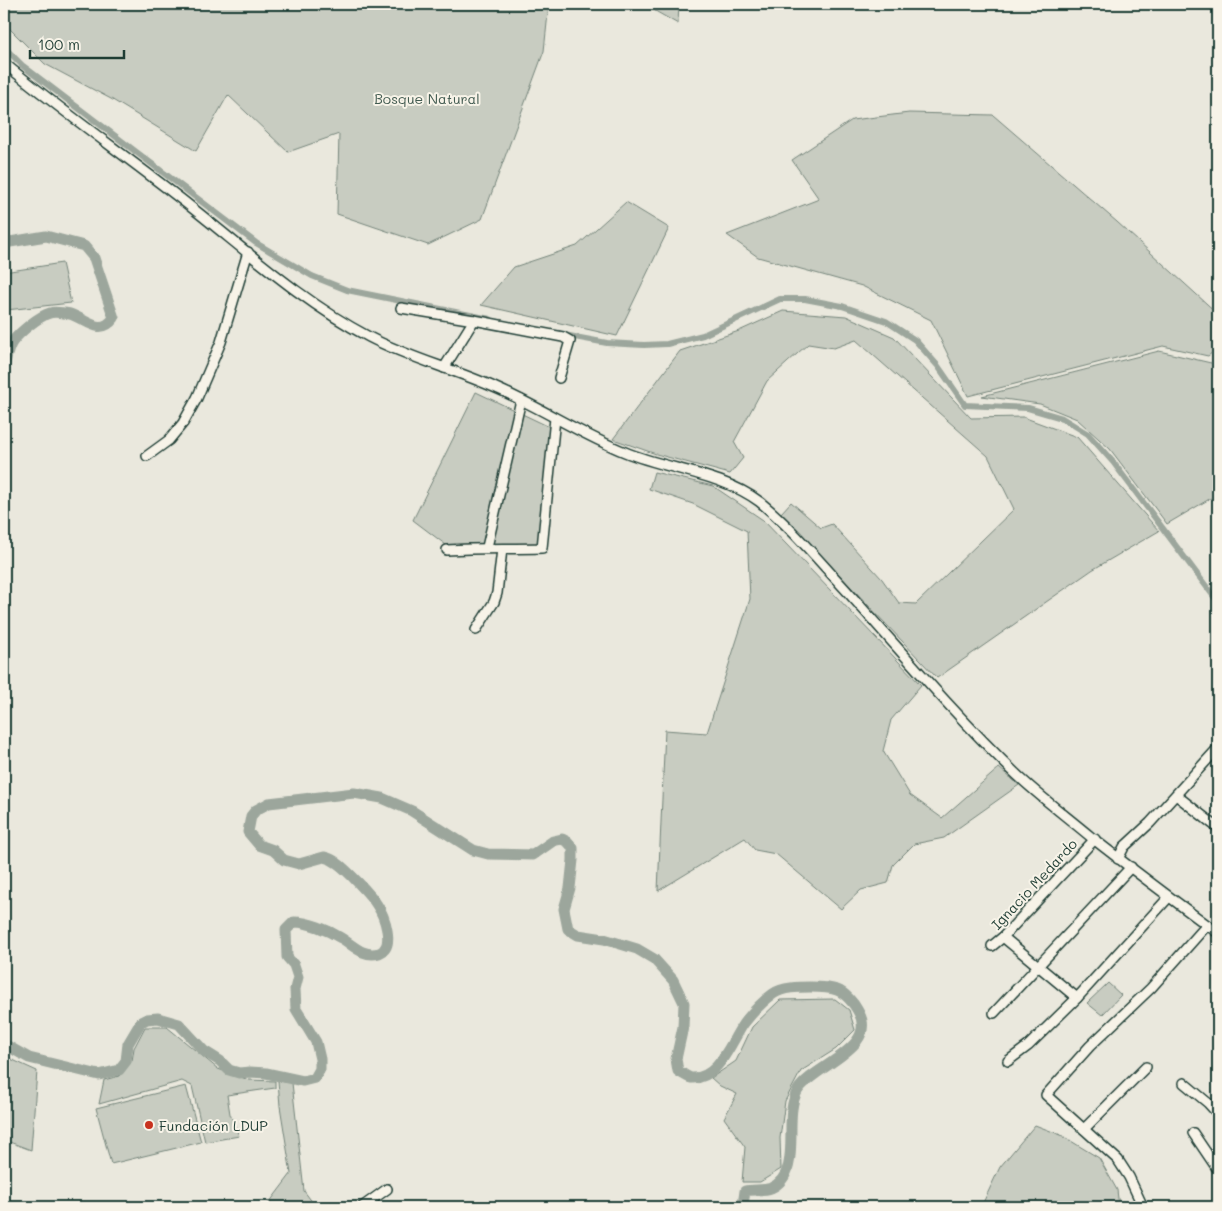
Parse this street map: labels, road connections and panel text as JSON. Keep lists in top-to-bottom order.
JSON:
{
  "streets": {
    "street": ["Ignacio Medardo"]
  },
  "parks": ["Bosque Natural"],
  "places": ["Fundación LDUP"],
  "scale_bar": "100 m"
}
